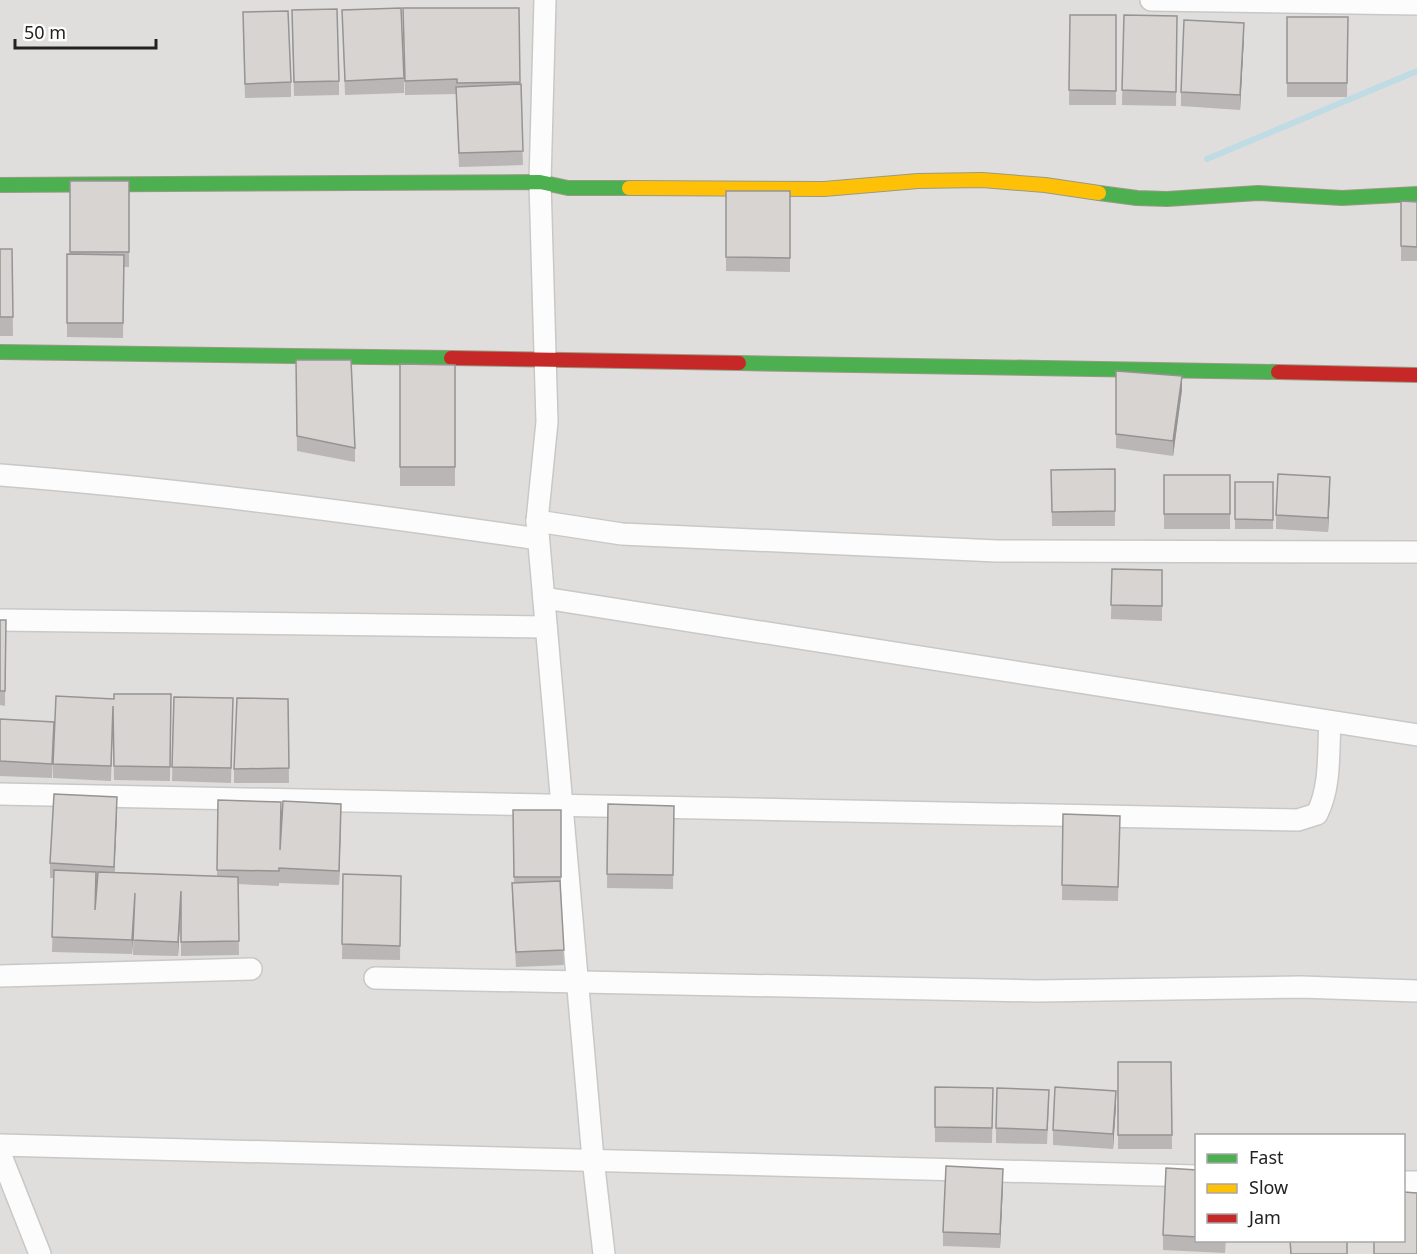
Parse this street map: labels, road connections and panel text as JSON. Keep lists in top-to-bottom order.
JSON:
{
  "legend": ["Fast", "Slow", "Jam"],
  "scale_bar": "50 m"
}
